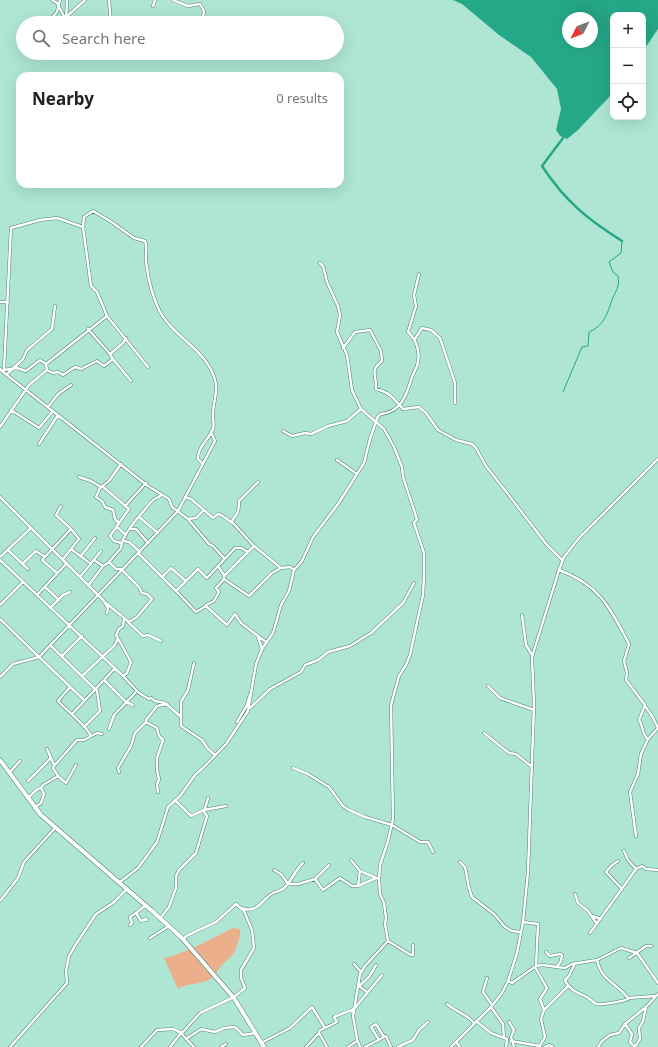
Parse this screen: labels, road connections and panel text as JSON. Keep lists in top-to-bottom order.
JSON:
{
  "north": "bottom left",
  "page": {
    "map_buttons": ["+", "−"],
    "search": "Search here",
    "heading": ["Nearby", "0 results"]
  }
}
